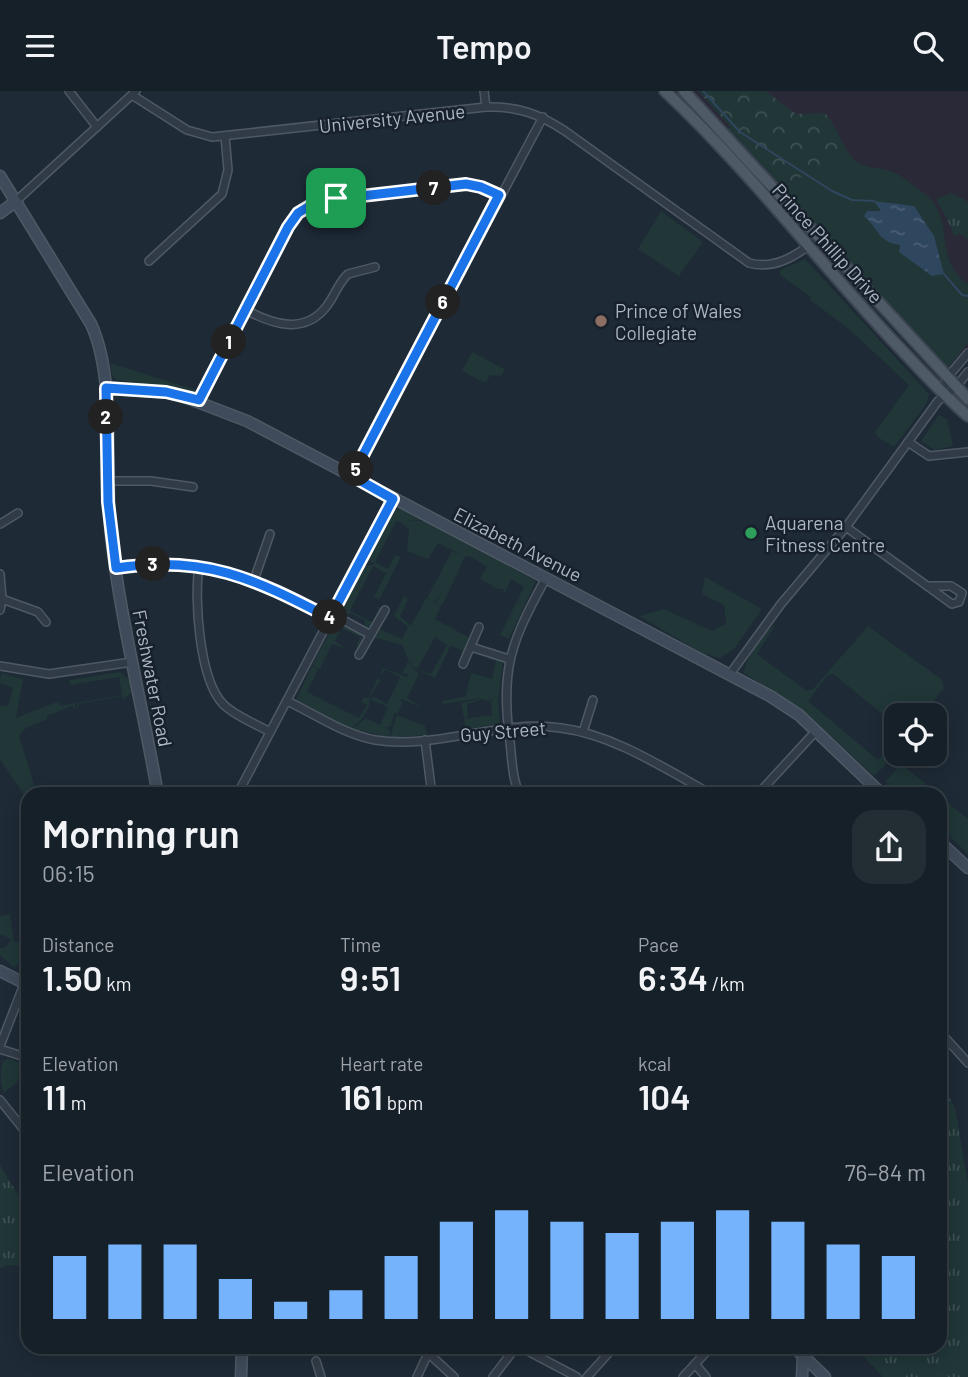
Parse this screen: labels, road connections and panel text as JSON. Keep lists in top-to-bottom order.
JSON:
{
  "streets": {
    "main road": ["Prince Phillip Drive", "Elizabeth Avenue", "Freshwater Road"],
    "street": ["University Avenue", "Guy Street"]
  },
  "crossings": [
    ["University Avenue", "Prince Phillip Drive"],
    ["Elizabeth Avenue", "Freshwater Road"]
  ],
  "places": ["Prince of Wales Collegiate", "Aquarena Fitness Centre"],
  "page": {
    "header": "Tempo",
    "pins": [
      "7",
      "6",
      "1",
      "2",
      "5",
      "3",
      "4"
    ],
    "heading": ["Morning run", "06:15"],
    "stats": [
      ["Distance", "1.50 km"],
      ["Time", "9:51"],
      ["Pace", "6:34 /km"],
      ["Elevation", "11 m"],
      ["Heart rate", "161 bpm"],
      ["kcal", "104"]
    ],
    "chart": ["Elevation", "76–84 m"]
  }
}
